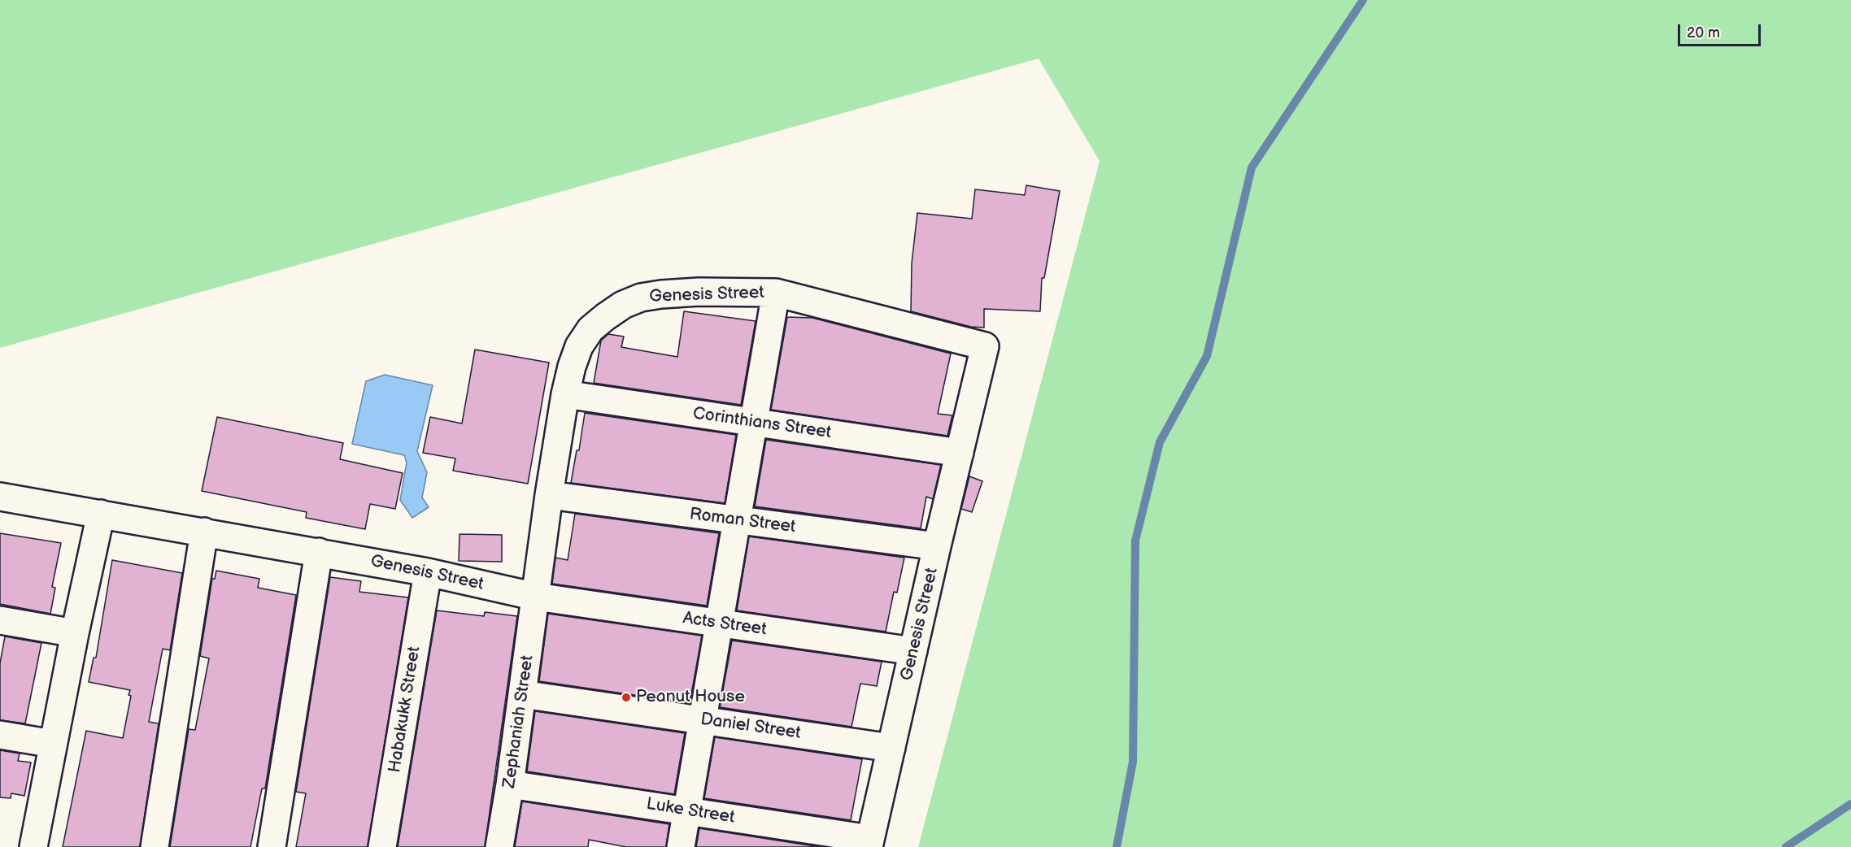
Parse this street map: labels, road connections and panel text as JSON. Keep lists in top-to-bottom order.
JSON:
{
  "streets": {
    "street": [
      "Genesis Street",
      "Corinthians Street",
      "Roman Street",
      "Acts Street",
      "Habakukk Street",
      "Zephaniah Street",
      "Daniel Street",
      "Luke Street"
    ]
  },
  "crossings": [
    ["Genesis Street", "Corinthians Street"],
    ["Genesis Street", "Roman Street"],
    ["Genesis Street", "Acts Street"],
    ["Genesis Street", "Habakukk Street"],
    ["Genesis Street", "Zephaniah Street"],
    ["Genesis Street", "Daniel Street"],
    ["Genesis Street", "Luke Street"],
    ["Acts Street", "Zephaniah Street"],
    ["Zephaniah Street", "Daniel Street"],
    ["Zephaniah Street", "Luke Street"]
  ],
  "places": ["Peanut House"],
  "scale_bar": "20 m"
}
